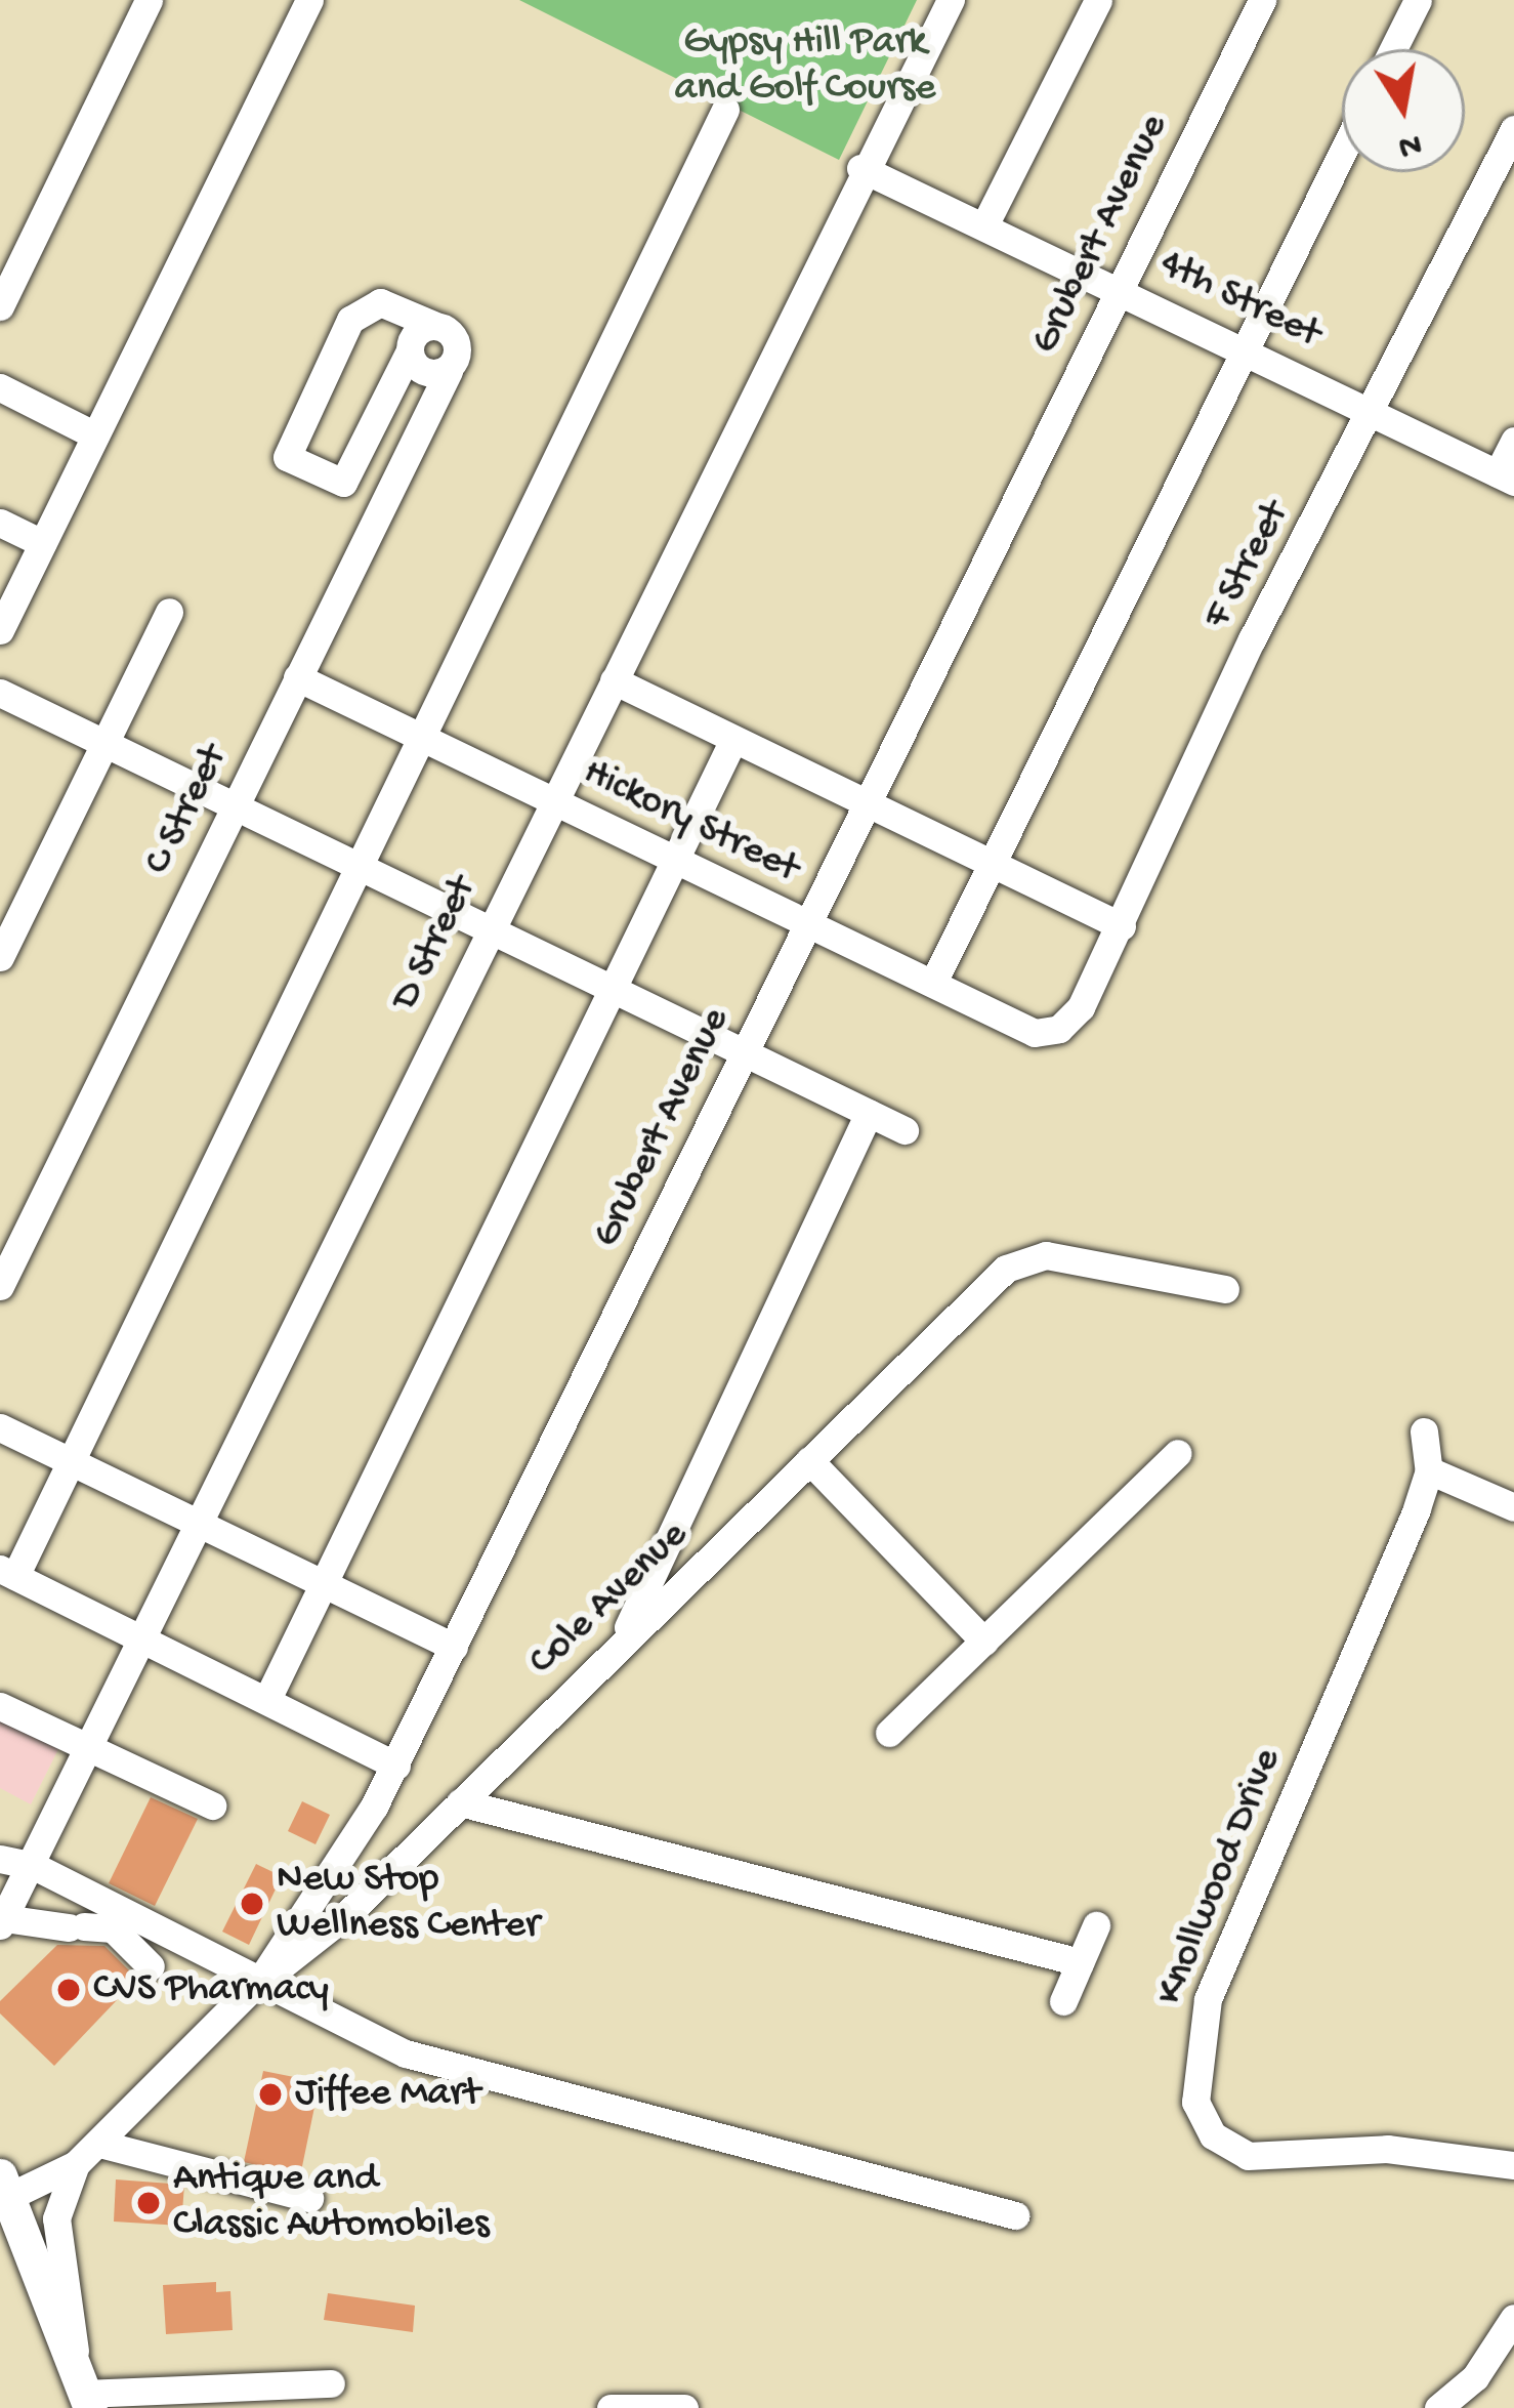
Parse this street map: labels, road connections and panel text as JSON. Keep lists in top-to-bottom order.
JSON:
{
  "streets": {
    "street": [
      "Grubert Avenue",
      "4th Street",
      "F Street",
      "C Street",
      "Hickory Street",
      "D Street",
      "Cole Avenue",
      "Knollwood Drive"
    ]
  },
  "crossings": [
    ["Grubert Avenue", "4th Street"],
    ["Grubert Avenue", "Hickory Street"],
    ["Grubert Avenue", "Cole Avenue"],
    ["4th Street", "F Street"],
    ["4th Street", "D Street"],
    ["F Street", "Hickory Street"],
    ["C Street", "Hickory Street"],
    ["Hickory Street", "D Street"]
  ],
  "parks": ["Gypsy Hill Park and Golf Course"],
  "places": [
    "New Stop Wellness Center",
    "CVS Pharmacy",
    "Jiffee Mart",
    "Antique and Classic Automobiles"
  ],
  "north": "bottom"
}
